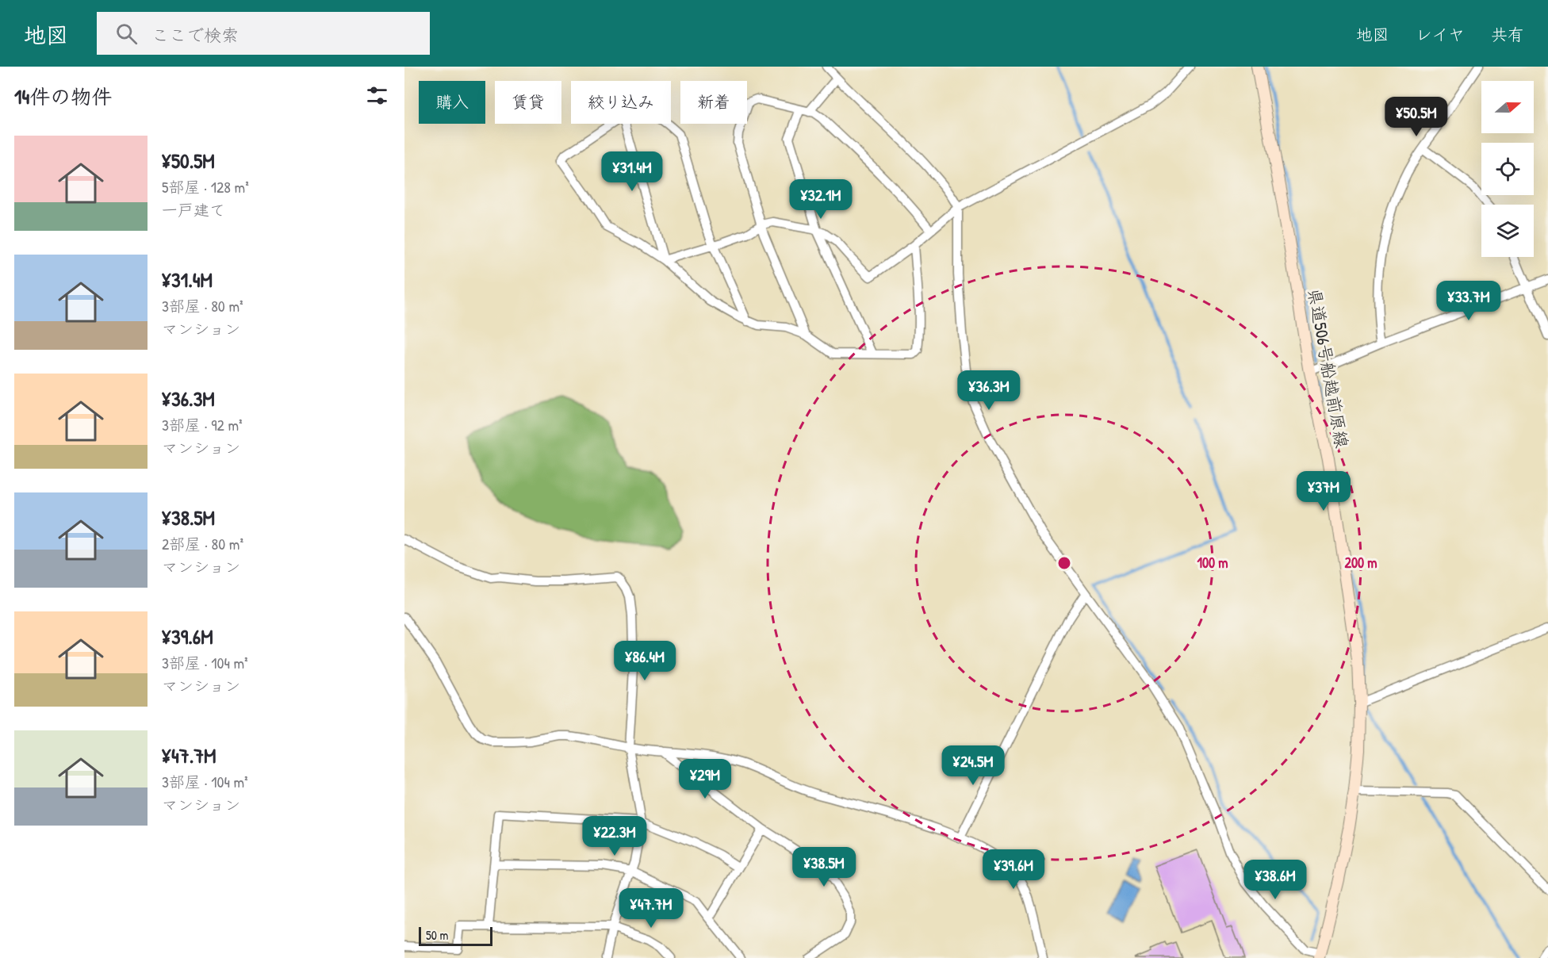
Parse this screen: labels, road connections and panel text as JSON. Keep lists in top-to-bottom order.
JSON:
{
  "streets": {
    "main road": ["県道506号船越前原線"]
  },
  "scale_bar": "50 m",
  "north": "right",
  "page": {
    "header": "地図",
    "search": "ここで検索",
    "nav": ["地図", "レイヤ", "共有"],
    "heading": "14件の物件",
    "chip": [
      "購入",
      "賃貸",
      "絞り込み",
      "新着"
    ],
    "price": [
      "¥50.5M",
      "¥31.4M",
      "¥32.1M",
      "¥33.7M",
      "¥36.3M",
      "¥37M",
      "¥86.4M",
      "¥24.5M",
      "¥29M",
      "¥22.3M",
      "¥38.5M",
      "¥39.6M",
      "¥38.6M",
      "¥47.7M"
    ],
    "list": [
      {
        "name": "¥50.5M",
        "note": "5部屋 · 128 m² · 一戸建て"
      },
      {
        "name": "¥31.4M",
        "note": "3部屋 · 80 m² · マンション"
      },
      {
        "name": "¥36.3M",
        "note": "3部屋 · 92 m² · マンション"
      },
      {
        "name": "¥38.5M",
        "note": "2部屋 · 80 m² · マンション"
      },
      {
        "name": "¥39.6M",
        "note": "3部屋 · 104 m² · マンション"
      },
      {
        "name": "¥47.7M",
        "note": "3部屋 · 104 m² · マンション"
      }
    ],
    "scale": "50 m"
  },
  "rings": ["100 m", "200 m"]
}
